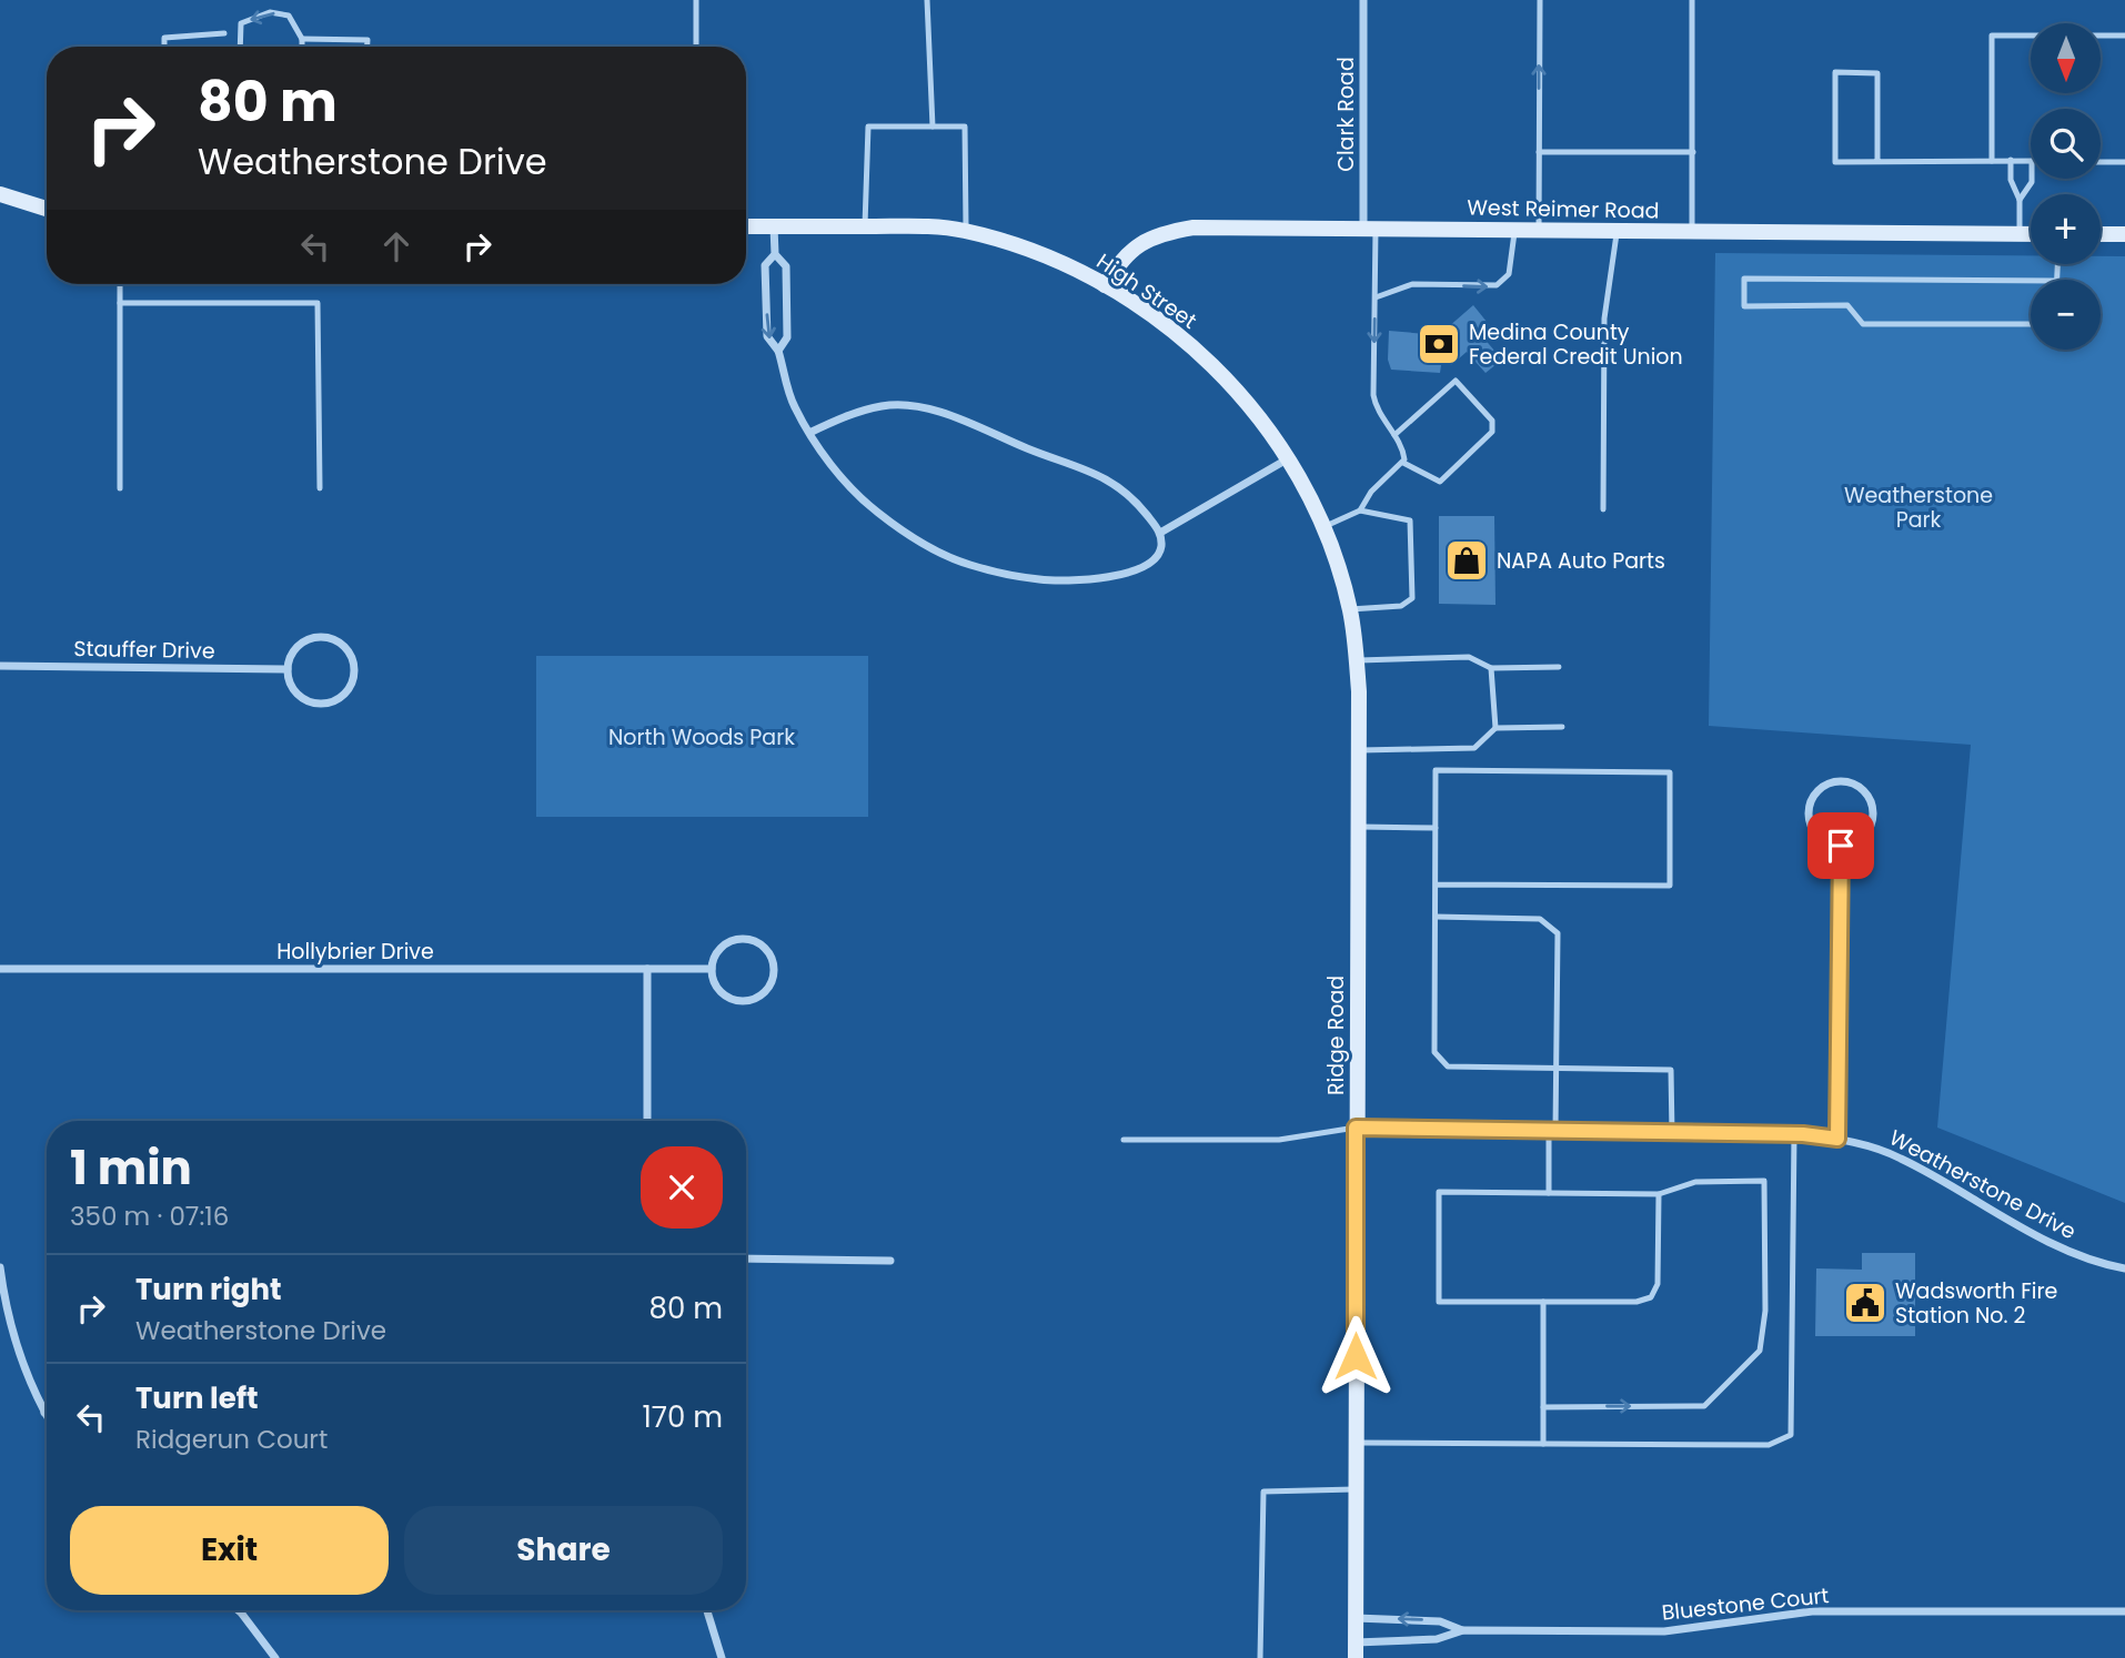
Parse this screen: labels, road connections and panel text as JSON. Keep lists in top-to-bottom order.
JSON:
{
  "streets": {
    "main road": ["West Reimer Road", "High Street", "Ridge Road"],
    "street": [
      "Clark Road",
      "Stauffer Drive",
      "Hollybrier Drive",
      "Weatherstone Drive",
      "Bluestone Court"
    ]
  },
  "crossings": [
    ["Clark Road", "West Reimer Road"],
    ["West Reimer Road", "High Street"],
    ["High Street", "Ridge Road"],
    ["Ridge Road", "Weatherstone Drive"],
    ["Ridge Road", "Bluestone Court"]
  ],
  "parks": ["Weatherstone Park", "North Woods Park"],
  "places": {
    "bank": ["Medina County Federal Credit Union"],
    "shop": ["NAPA Auto Parts"],
    "public building": ["Wadsworth Fire Station No. 2"]
  },
  "north": "bottom",
  "page": {
    "map_buttons": ["+", "−"],
    "turn": ["80 m", "Weatherstone Drive"],
    "heading": ["1 min", "350 m · 07:16"],
    "list": [
      {
        "name": "Turn right",
        "note": "Weatherstone Drive",
        "value": "80 m"
      },
      {
        "name": "Turn left",
        "note": "Ridgerun Court",
        "value": "170 m"
      }
    ],
    "buttons": ["Exit", "Share"]
  }
}
